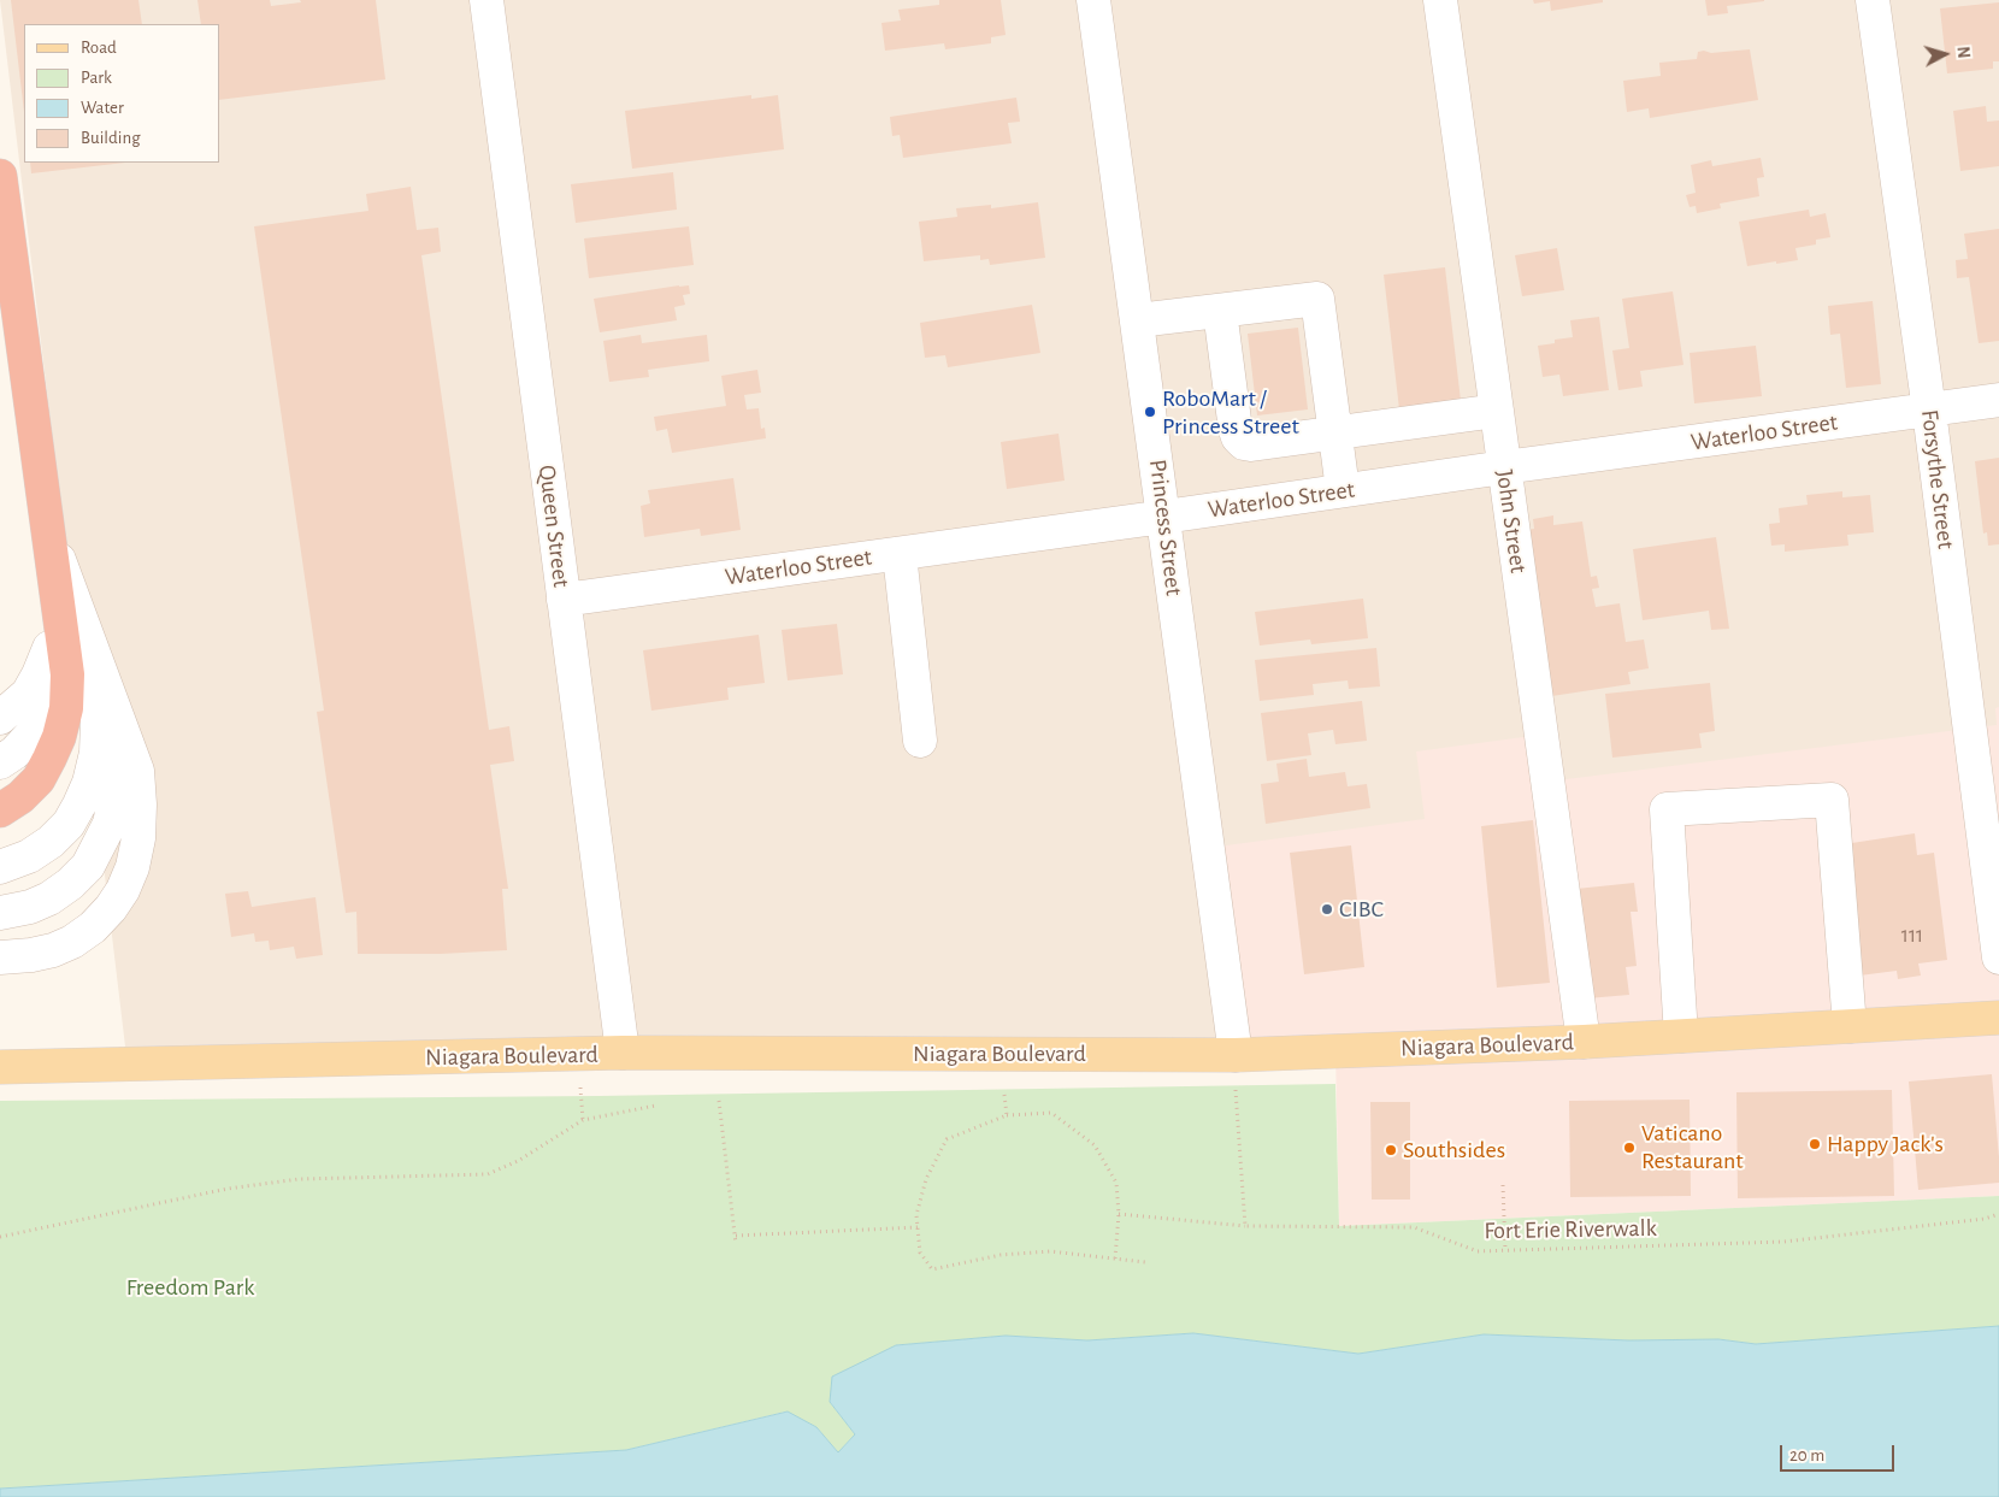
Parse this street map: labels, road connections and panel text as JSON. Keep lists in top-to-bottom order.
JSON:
{
  "streets": {
    "main road": ["Niagara Boulevard"],
    "street": [
      "Waterloo Street",
      "Forsythe Street",
      "John Street",
      "Queen Street",
      "Princess Street"
    ],
    "path": ["Fort Erie Riverwalk"]
  },
  "crossings": [
    ["Waterloo Street", "Forsythe Street"],
    ["Waterloo Street", "John Street"],
    ["Waterloo Street", "Queen Street"],
    ["Waterloo Street", "Princess Street"],
    ["John Street", "Niagara Boulevard"],
    ["Queen Street", "Niagara Boulevard"],
    ["Princess Street", "Niagara Boulevard"]
  ],
  "parks": ["Freedom Park"],
  "places": [
    "RoboMart / Princess Street",
    "CIBC",
    "Happy Jack's",
    "Vaticano Restaurant",
    "Southsides"
  ],
  "house_numbers": ["111"],
  "legend": [
    "Road",
    "Park",
    "Water",
    "Building"
  ],
  "scale_bar": "20 m",
  "north": "right"
}
